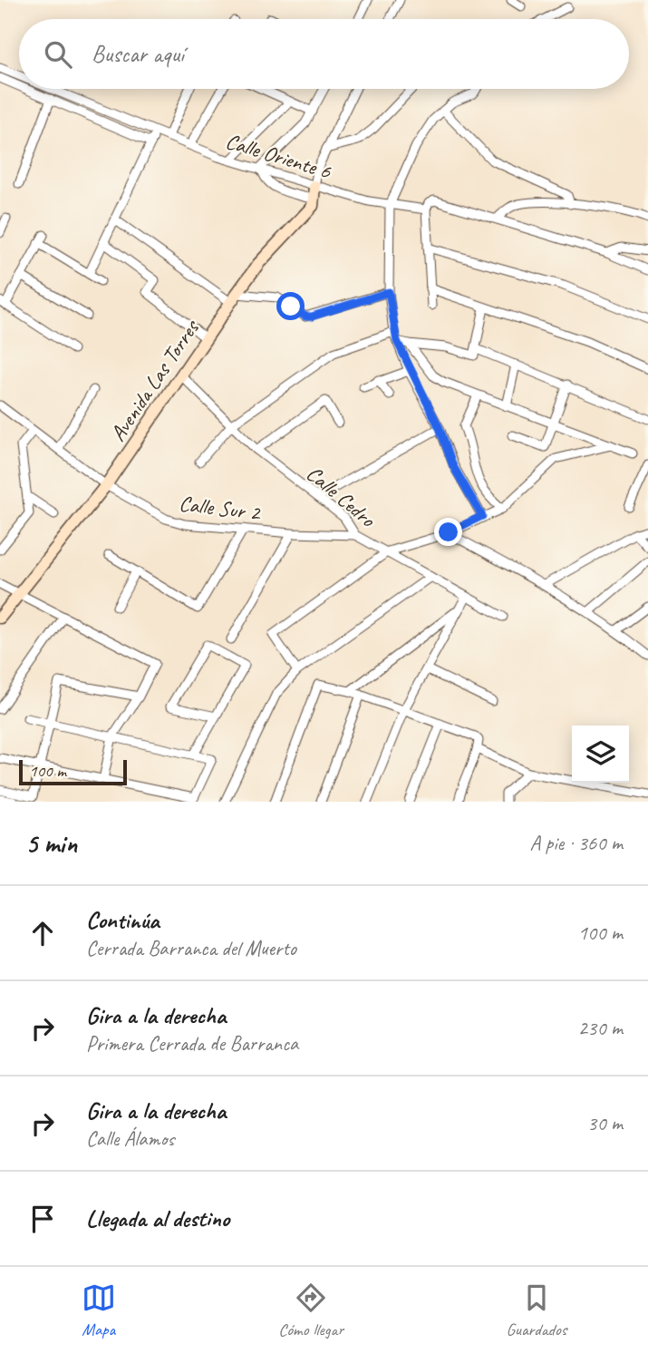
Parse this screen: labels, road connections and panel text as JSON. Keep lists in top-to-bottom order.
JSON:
{
  "streets": {
    "main road": ["Avenida Las Torres"],
    "street": ["Calle Oriente 6", "Calle Cedro", "Calle Sur 2"]
  },
  "crossings": [
    ["Avenida Las Torres", "Calle Cedro"],
    ["Avenida Las Torres", "Calle Sur 2"],
    ["Calle Cedro", "Calle Sur 2"]
  ],
  "scale_bar": "100 m",
  "page": {
    "search": "Buscar aquí",
    "scale": "100 m",
    "heading": ["5 min", "A pie · 360 m"],
    "list": [
      ["Continúa", "Cerrada Barranca del Muerto", "100 m"],
      ["Gira a la derecha", "Primera Cerrada de Barranca", "230 m"],
      ["Gira a la derecha", "Calle Álamos", "30 m"],
      "Llegada al destino"
    ],
    "nav": ["Mapa", "Cómo llegar", "Guardados"]
  }
}
